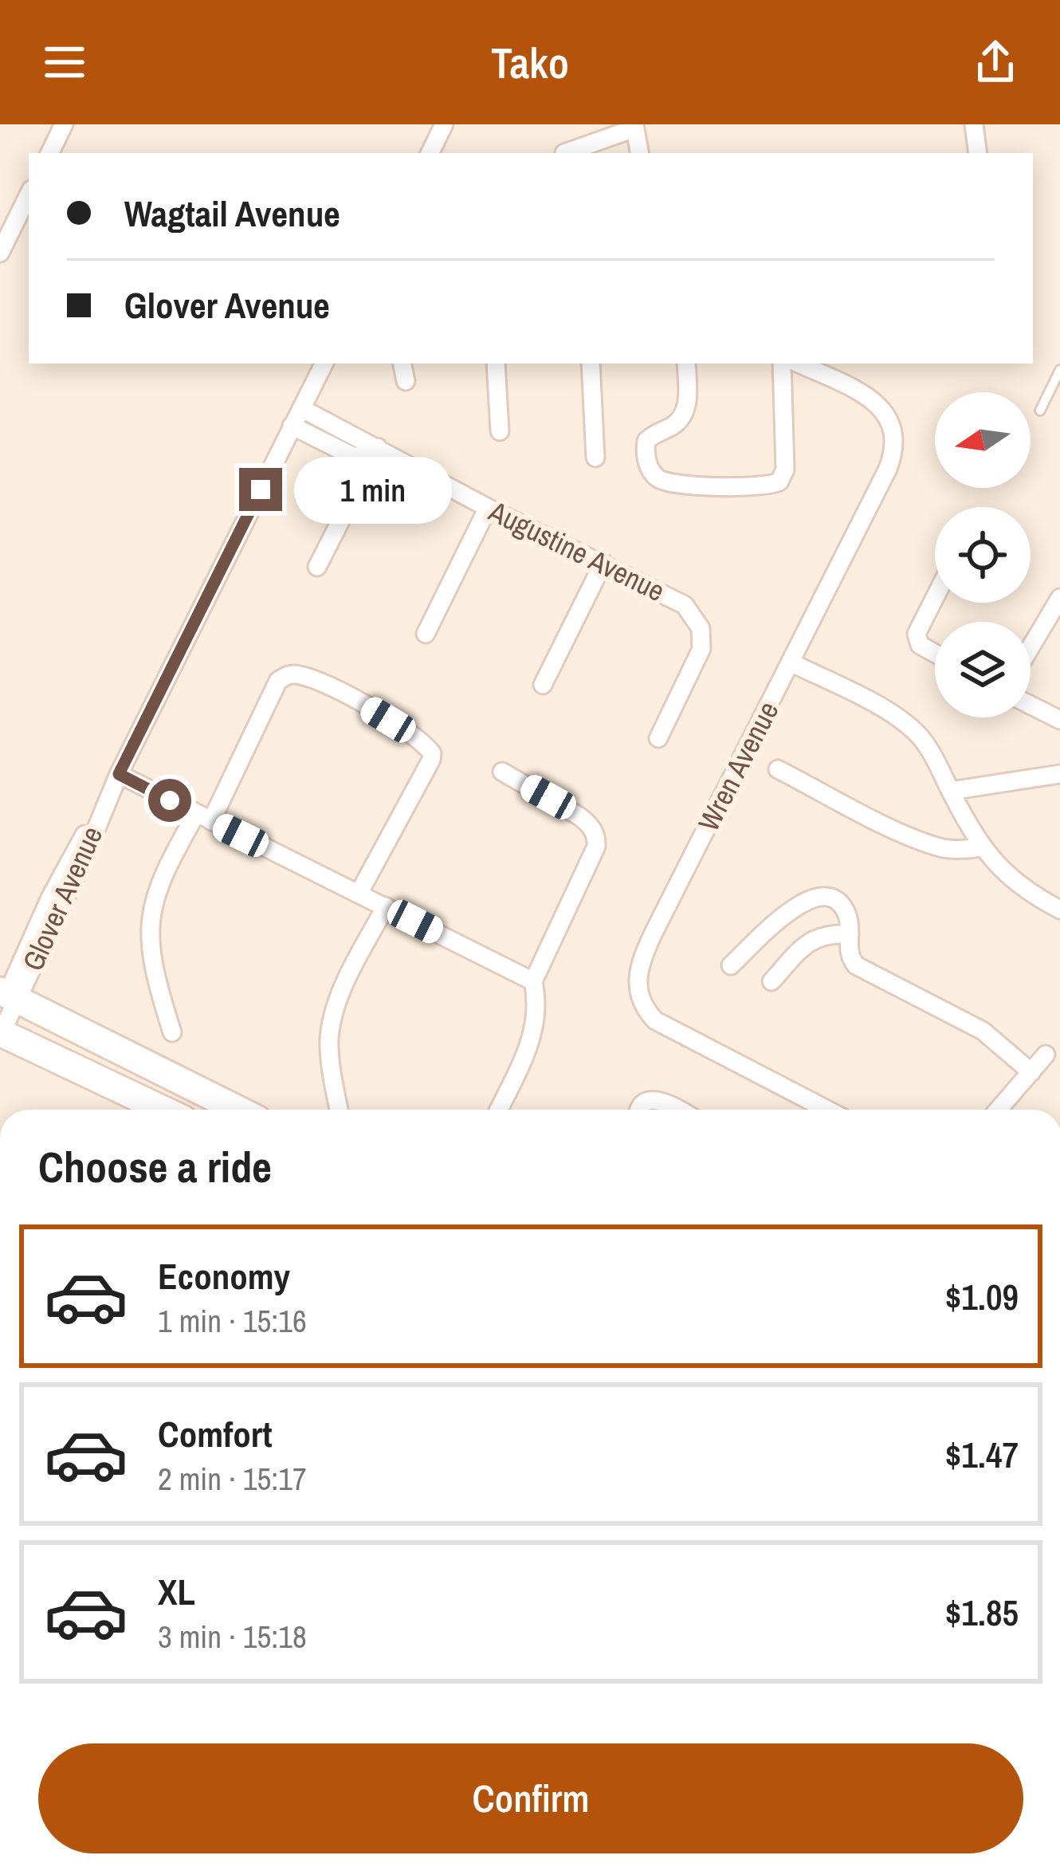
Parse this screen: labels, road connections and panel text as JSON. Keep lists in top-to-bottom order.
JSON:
{
  "streets": {
    "street": ["Augustine Avenue", "Wren Avenue", "Glover Avenue"]
  },
  "crossings": [
    ["Augustine Avenue", "Glover Avenue"]
  ],
  "north": "left",
  "page": {
    "header": "Tako",
    "banner": ["Wagtail Avenue", "Glover Avenue"],
    "bubble": "1 min",
    "heading": "Choose a ride",
    "list": [
      {
        "name": "Economy",
        "note": "1 min · 15:16",
        "value": "$1.09"
      },
      {
        "name": "Comfort",
        "note": "2 min · 15:17",
        "value": "$1.47"
      },
      {
        "name": "XL",
        "note": "3 min · 15:18",
        "value": "$1.85"
      }
    ],
    "buttons": "Confirm"
  }
}
